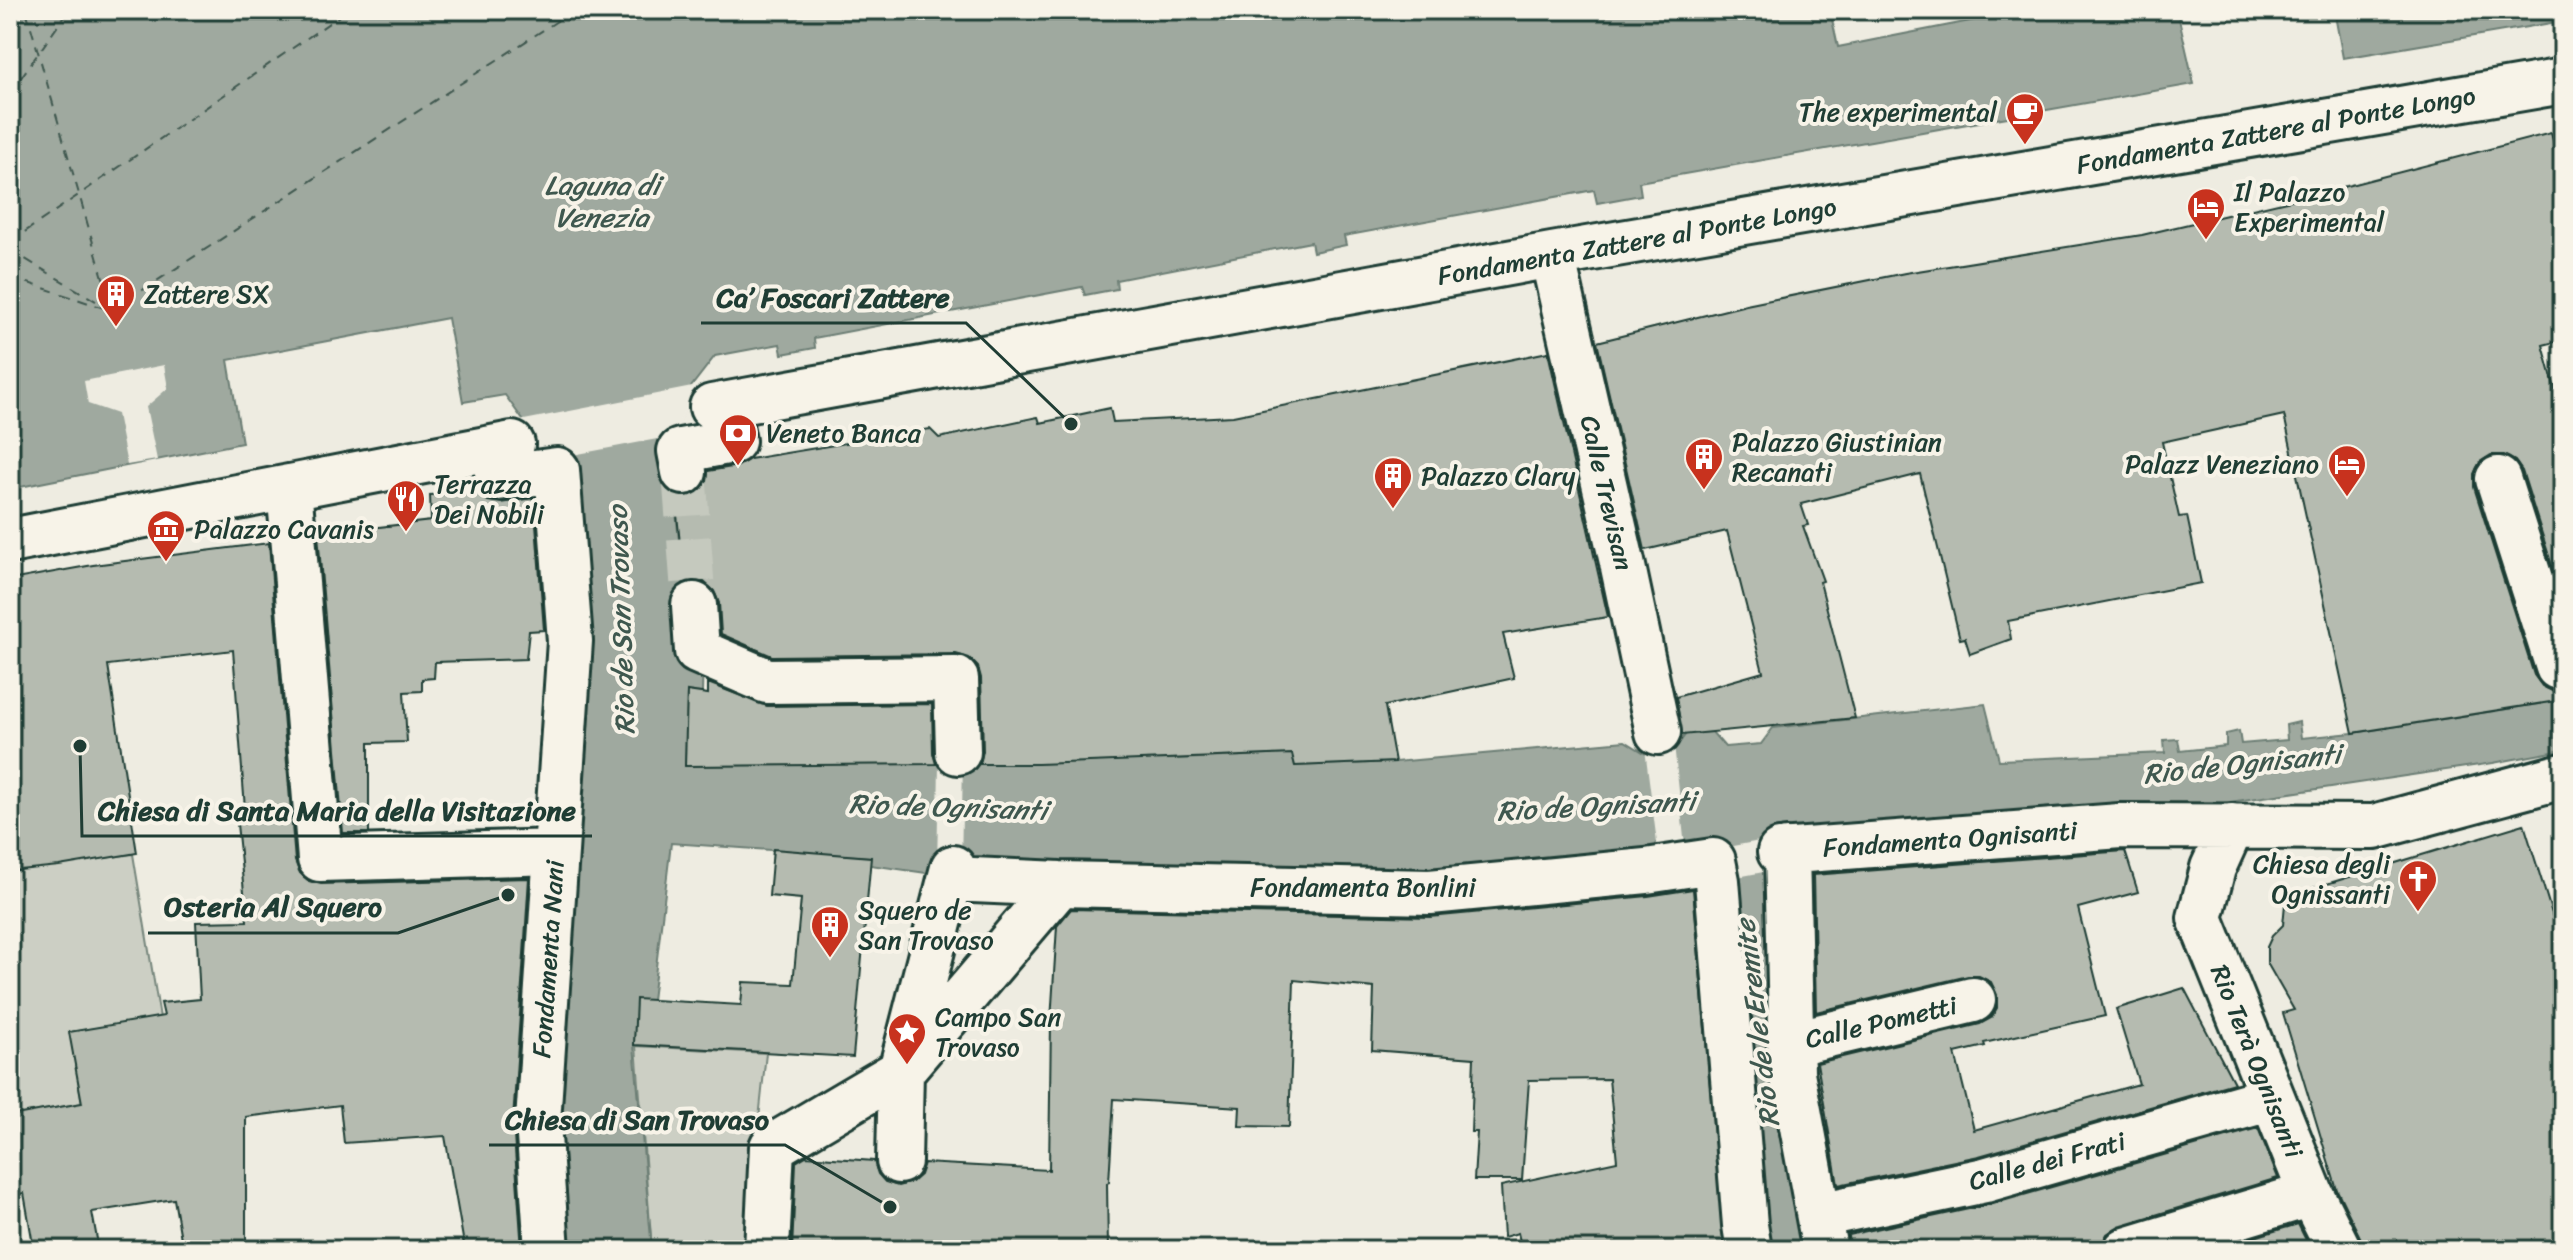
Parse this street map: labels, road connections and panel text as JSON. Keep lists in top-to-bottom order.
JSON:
{
  "streets": {
    "street": [
      "Fondamenta Zattere al Ponte Longo",
      "Calle Trevisan",
      "Fondamenta Ognisanti",
      "Fondamenta Bonlini",
      "Fondamenta Nani",
      "Calle Pometti",
      "Rio Terà Ognisanti",
      "Calle dei Frati"
    ]
  },
  "crossings": [
    ["Fondamenta Zattere al Ponte Longo", "Calle Trevisan"],
    ["Fondamenta Ognisanti", "Calle Pometti"],
    ["Fondamenta Ognisanti", "Rio Terà Ognisanti"],
    ["Rio Terà Ognisanti", "Calle dei Frati"]
  ],
  "water": [
    "Laguna di Venezia",
    "Rio de San Trovaso",
    "Rio de Ognisanti",
    "Rio de le Eremite"
  ],
  "places": {
    "cafe": ["The experimental"],
    "hotel": ["Il Palazzo Experimental", "Palazz Veneziano"],
    "building": [
      "Zattere SX",
      "Palazzo Giustinian Recanati",
      "Palazzo Clary",
      "Squero de San Trovaso"
    ],
    "other": [
      "Ca’ Foscari Zattere",
      "Chiesa di Santa Maria della Visitazione",
      "Osteria Al Squero",
      "Chiesa di San Trovaso"
    ],
    "bank": ["Veneto Banca"],
    "restaurant": ["Terrazza Dei Nobili"],
    "museum": ["Palazzo Cavanis"],
    "church": ["Chiesa degli Ognissanti"],
    "place": ["Campo San Trovaso"]
  }
}
